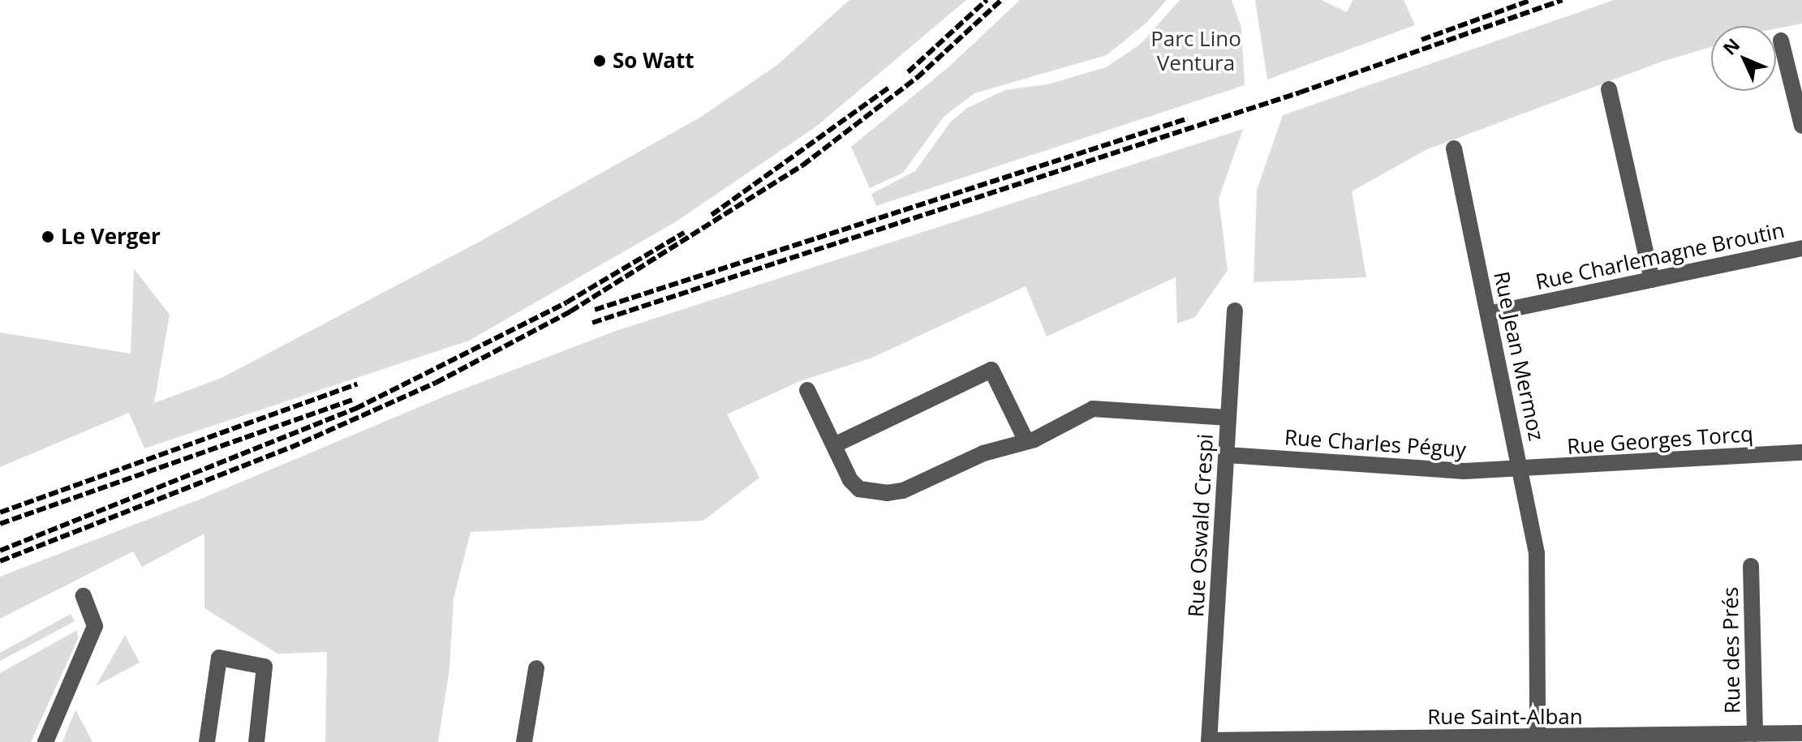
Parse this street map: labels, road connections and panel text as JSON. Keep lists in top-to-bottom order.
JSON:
{
  "streets": {
    "street": [
      "Rue Charlemagne Broutin",
      "Rue Jean Mermoz",
      "Rue Georges Torcq",
      "Rue Charles Péguy",
      "Rue Oswald Crespi",
      "Rue des Prés",
      "Rue Saint-Alban"
    ]
  },
  "crossings": [
    ["Rue Charlemagne Broutin", "Rue Jean Mermoz"],
    ["Rue Jean Mermoz", "Rue Georges Torcq"],
    ["Rue Jean Mermoz", "Rue Charles Péguy"],
    ["Rue Jean Mermoz", "Rue Saint-Alban"],
    ["Rue Georges Torcq", "Rue Charles Péguy"],
    ["Rue Charles Péguy", "Rue Oswald Crespi"],
    ["Rue Oswald Crespi", "Rue Saint-Alban"],
    ["Rue des Prés", "Rue Saint-Alban"]
  ],
  "parks": ["Parc Lino Ventura"],
  "places": ["So Watt", "Le Verger"],
  "north": "top left"
}
